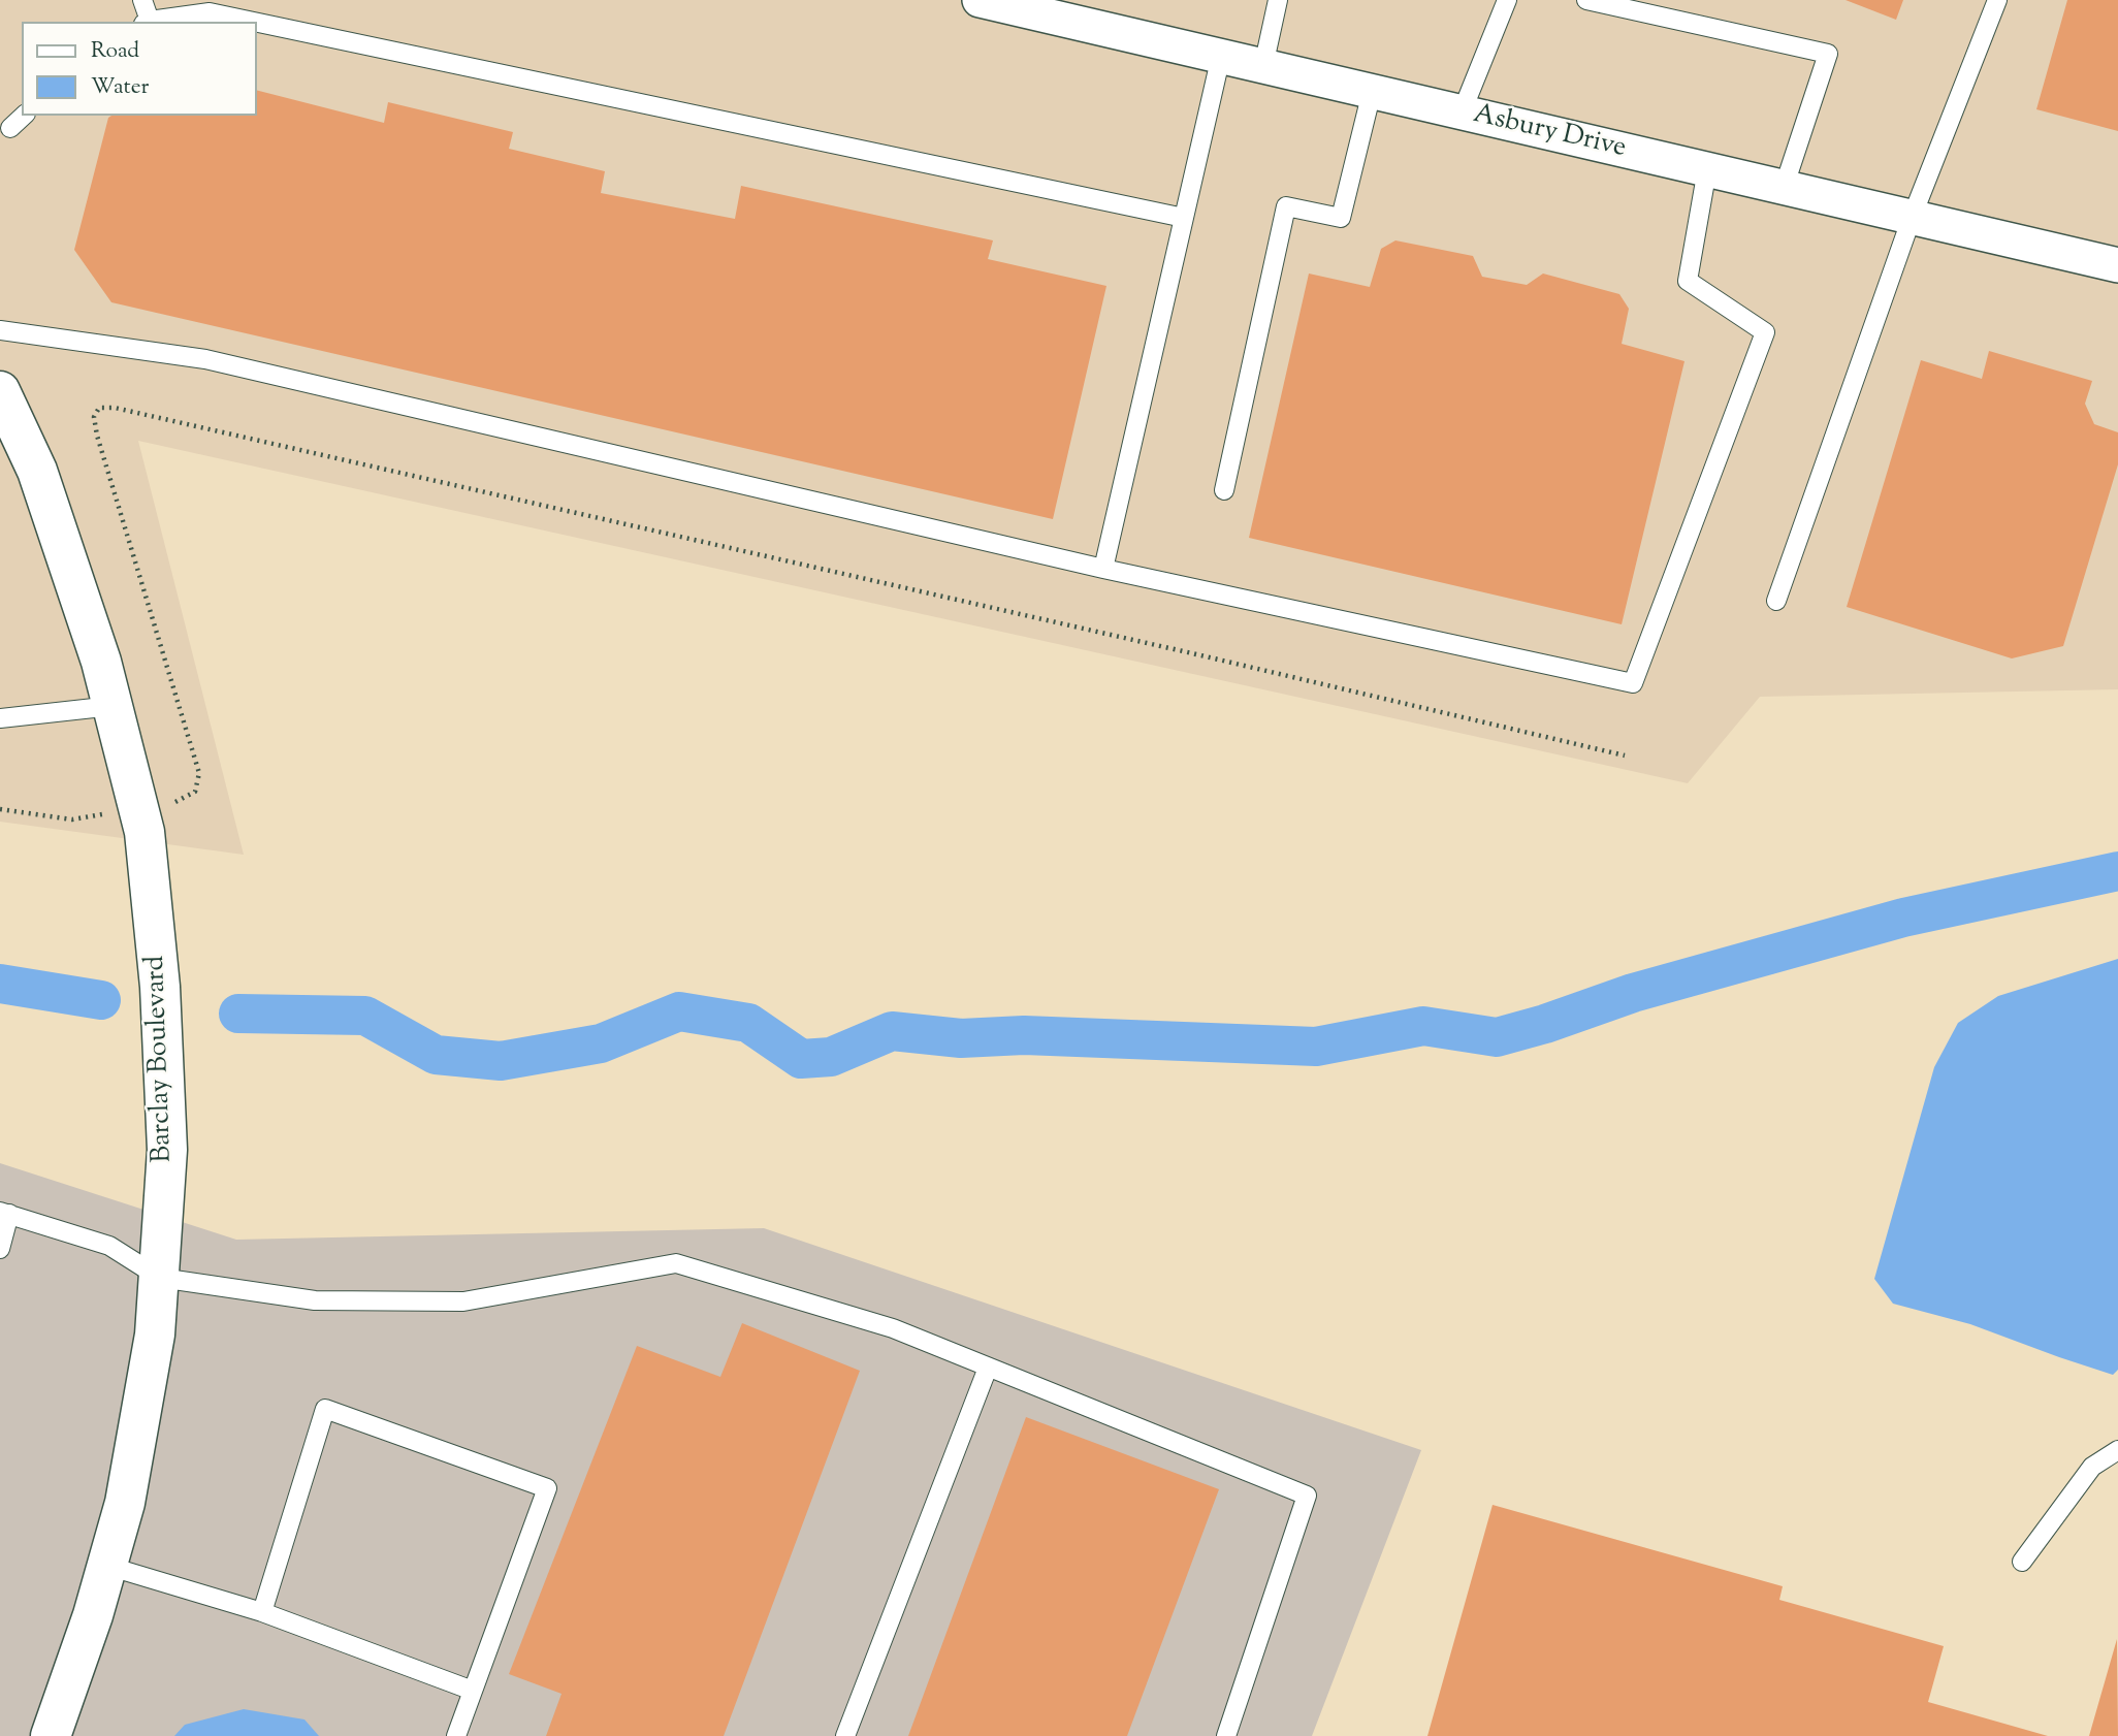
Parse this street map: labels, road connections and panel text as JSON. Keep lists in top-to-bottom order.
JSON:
{
  "streets": {
    "street": ["Asbury Drive", "Barclay Boulevard"]
  },
  "legend": ["Road", "Water"]
}
